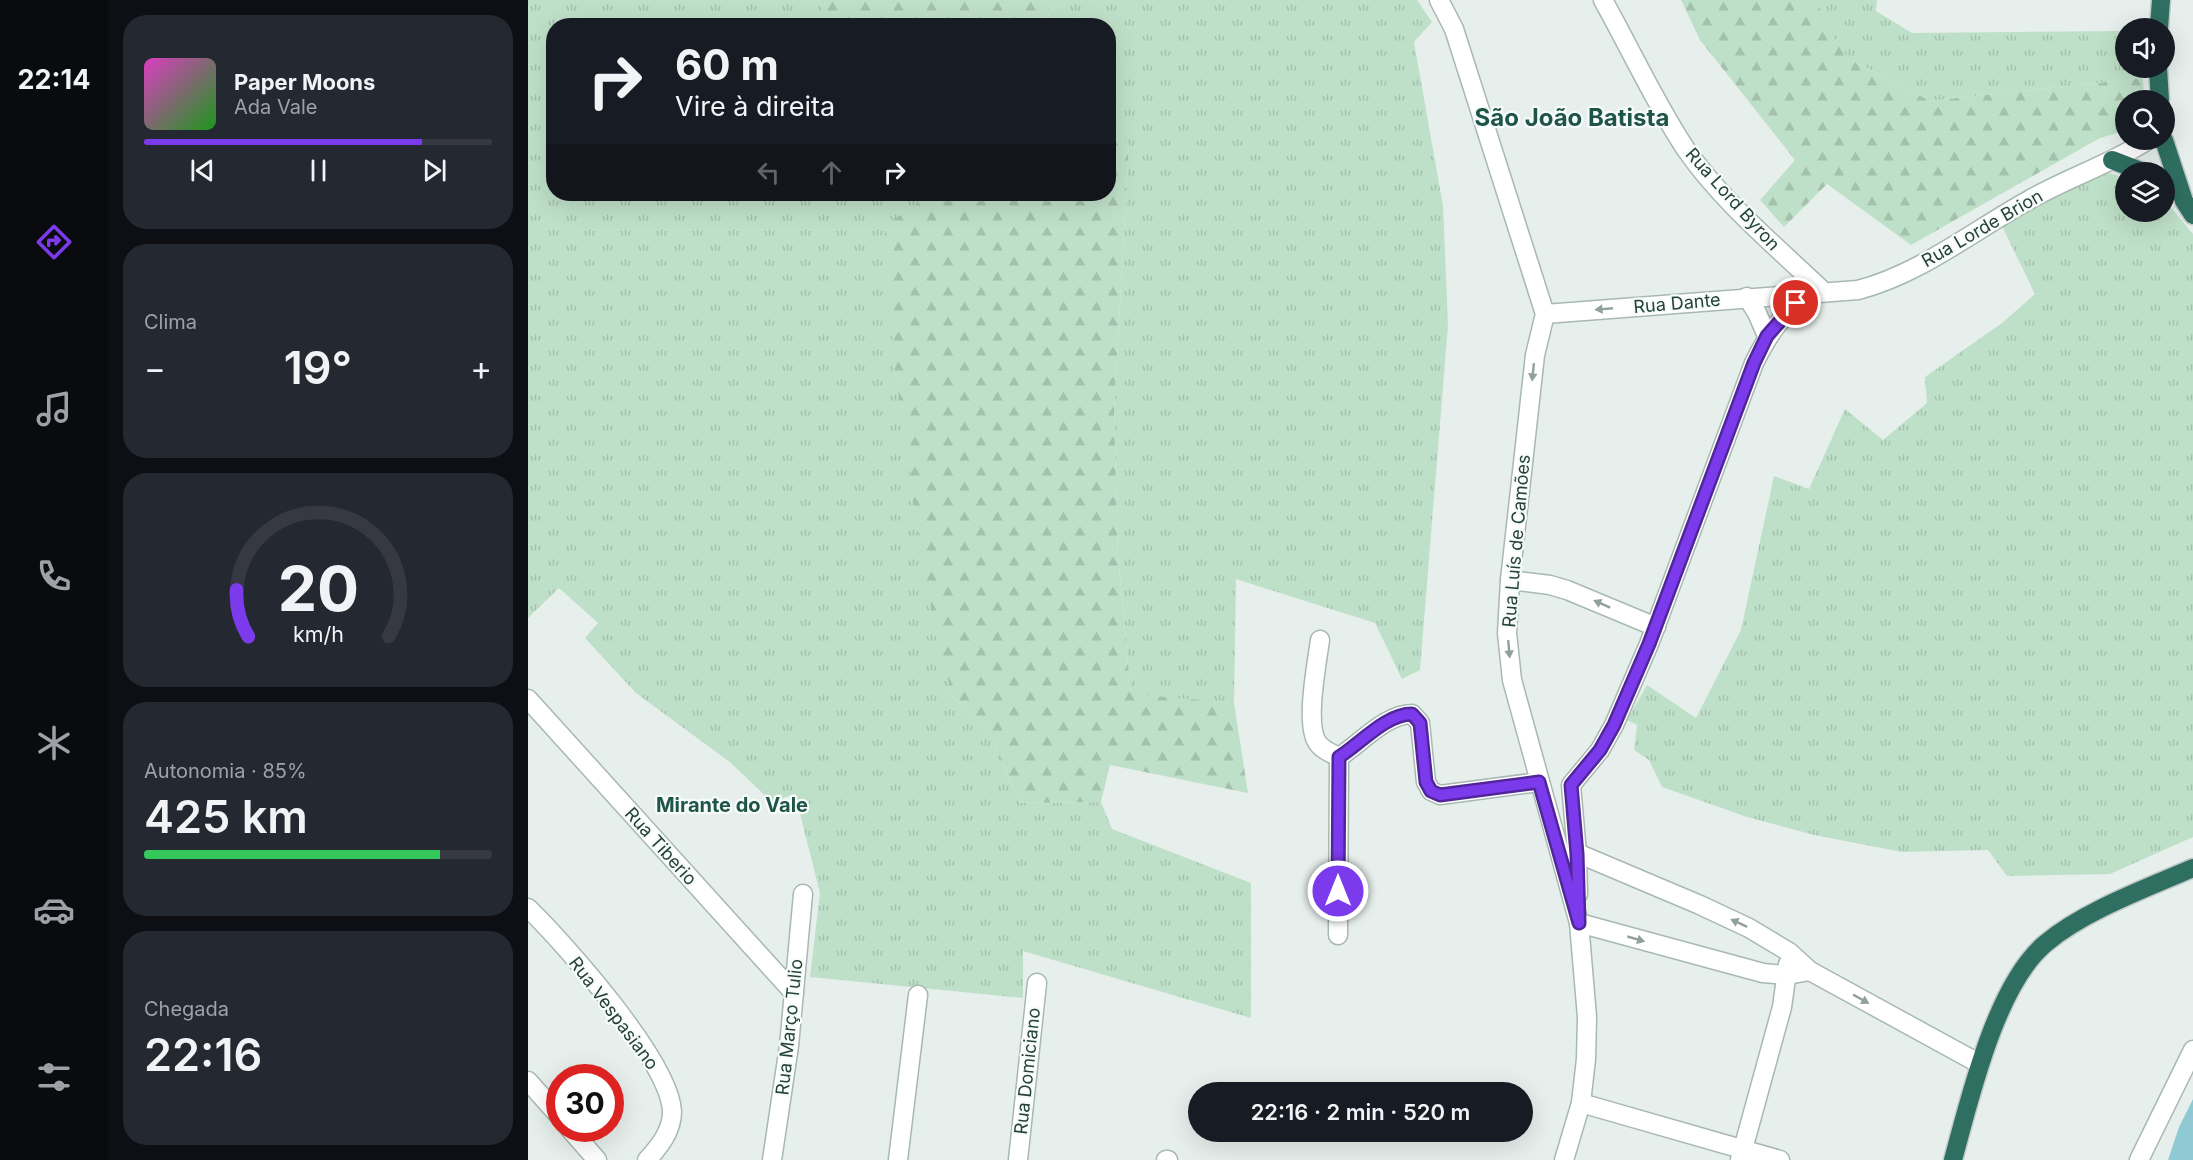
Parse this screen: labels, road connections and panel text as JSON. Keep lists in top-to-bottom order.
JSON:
{
  "streets": {
    "street": [
      "Rua Lord Byron",
      "Rua Lorde Brion",
      "Rua Dante",
      "Rua Luís de Camões",
      "Rua Tiberio",
      "Rua Vespasiano",
      "Rua Março Tulio",
      "Rua Domiciano"
    ]
  },
  "crossings": [
    ["Rua Lord Byron", "Rua Lorde Brion"],
    ["Rua Lord Byron", "Rua Dante"],
    ["Rua Lorde Brion", "Rua Dante"],
    ["Rua Dante", "Rua Luís de Camões"],
    ["Rua Tiberio", "Rua Março Tulio"]
  ],
  "one_way": ["Rua Dante"],
  "districts": ["São João Batista", "Mirante do Vale"],
  "page": {
    "tabs": "22:14",
    "turn": ["60 m", "Vire à direita"],
    "song": ["Paper Moons", "Ada Vale"],
    "tile": [
      "Clima",
      ["Autonomia · 85%", "425 km"],
      ["Chegada", "22:16"]
    ],
    "heat": ["−", "19°", "+"],
    "limit": "30",
    "trip": "22:16 · 2 min · 520 m",
    "gauge": ["20", "km/h"]
  }
}
